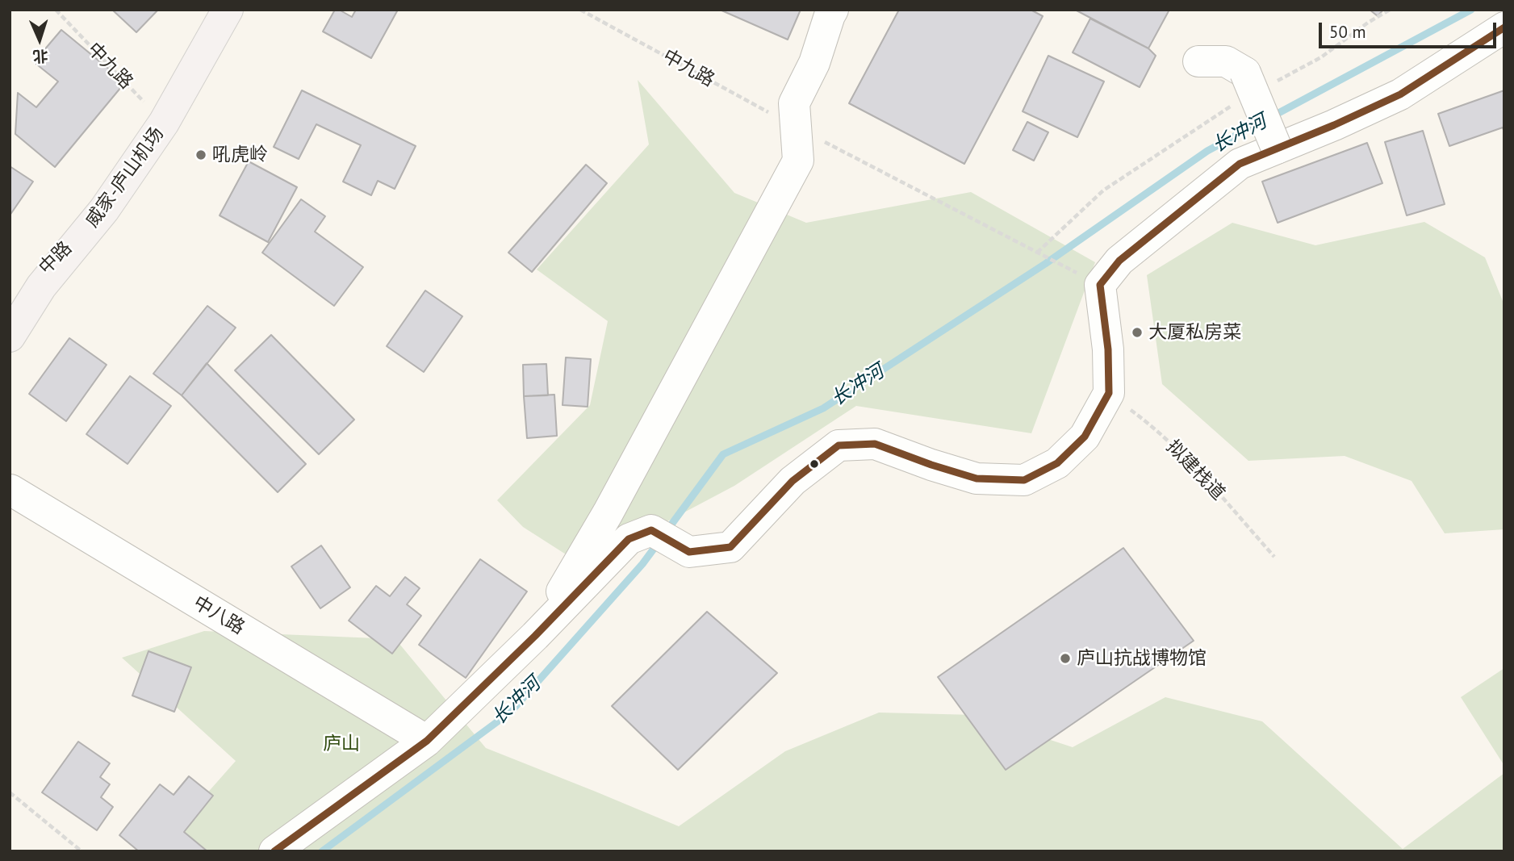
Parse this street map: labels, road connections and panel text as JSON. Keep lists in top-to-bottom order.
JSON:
{
  "streets": {
    "main road": ["威家-庐山机场"],
    "street": ["中路", "中八路"],
    "path": ["中九路", "拟建栈道"]
  },
  "crossings": [
    ["中九路", "威家-庐山机场"],
    ["威家-庐山机场", "中路"]
  ],
  "water": ["长冲河"],
  "parks": ["庐山"],
  "places": ["吼虎岭", "大厦私房菜", "庐山抗战博物馆"],
  "scale_bar": "50 m",
  "north": "bottom"
}
